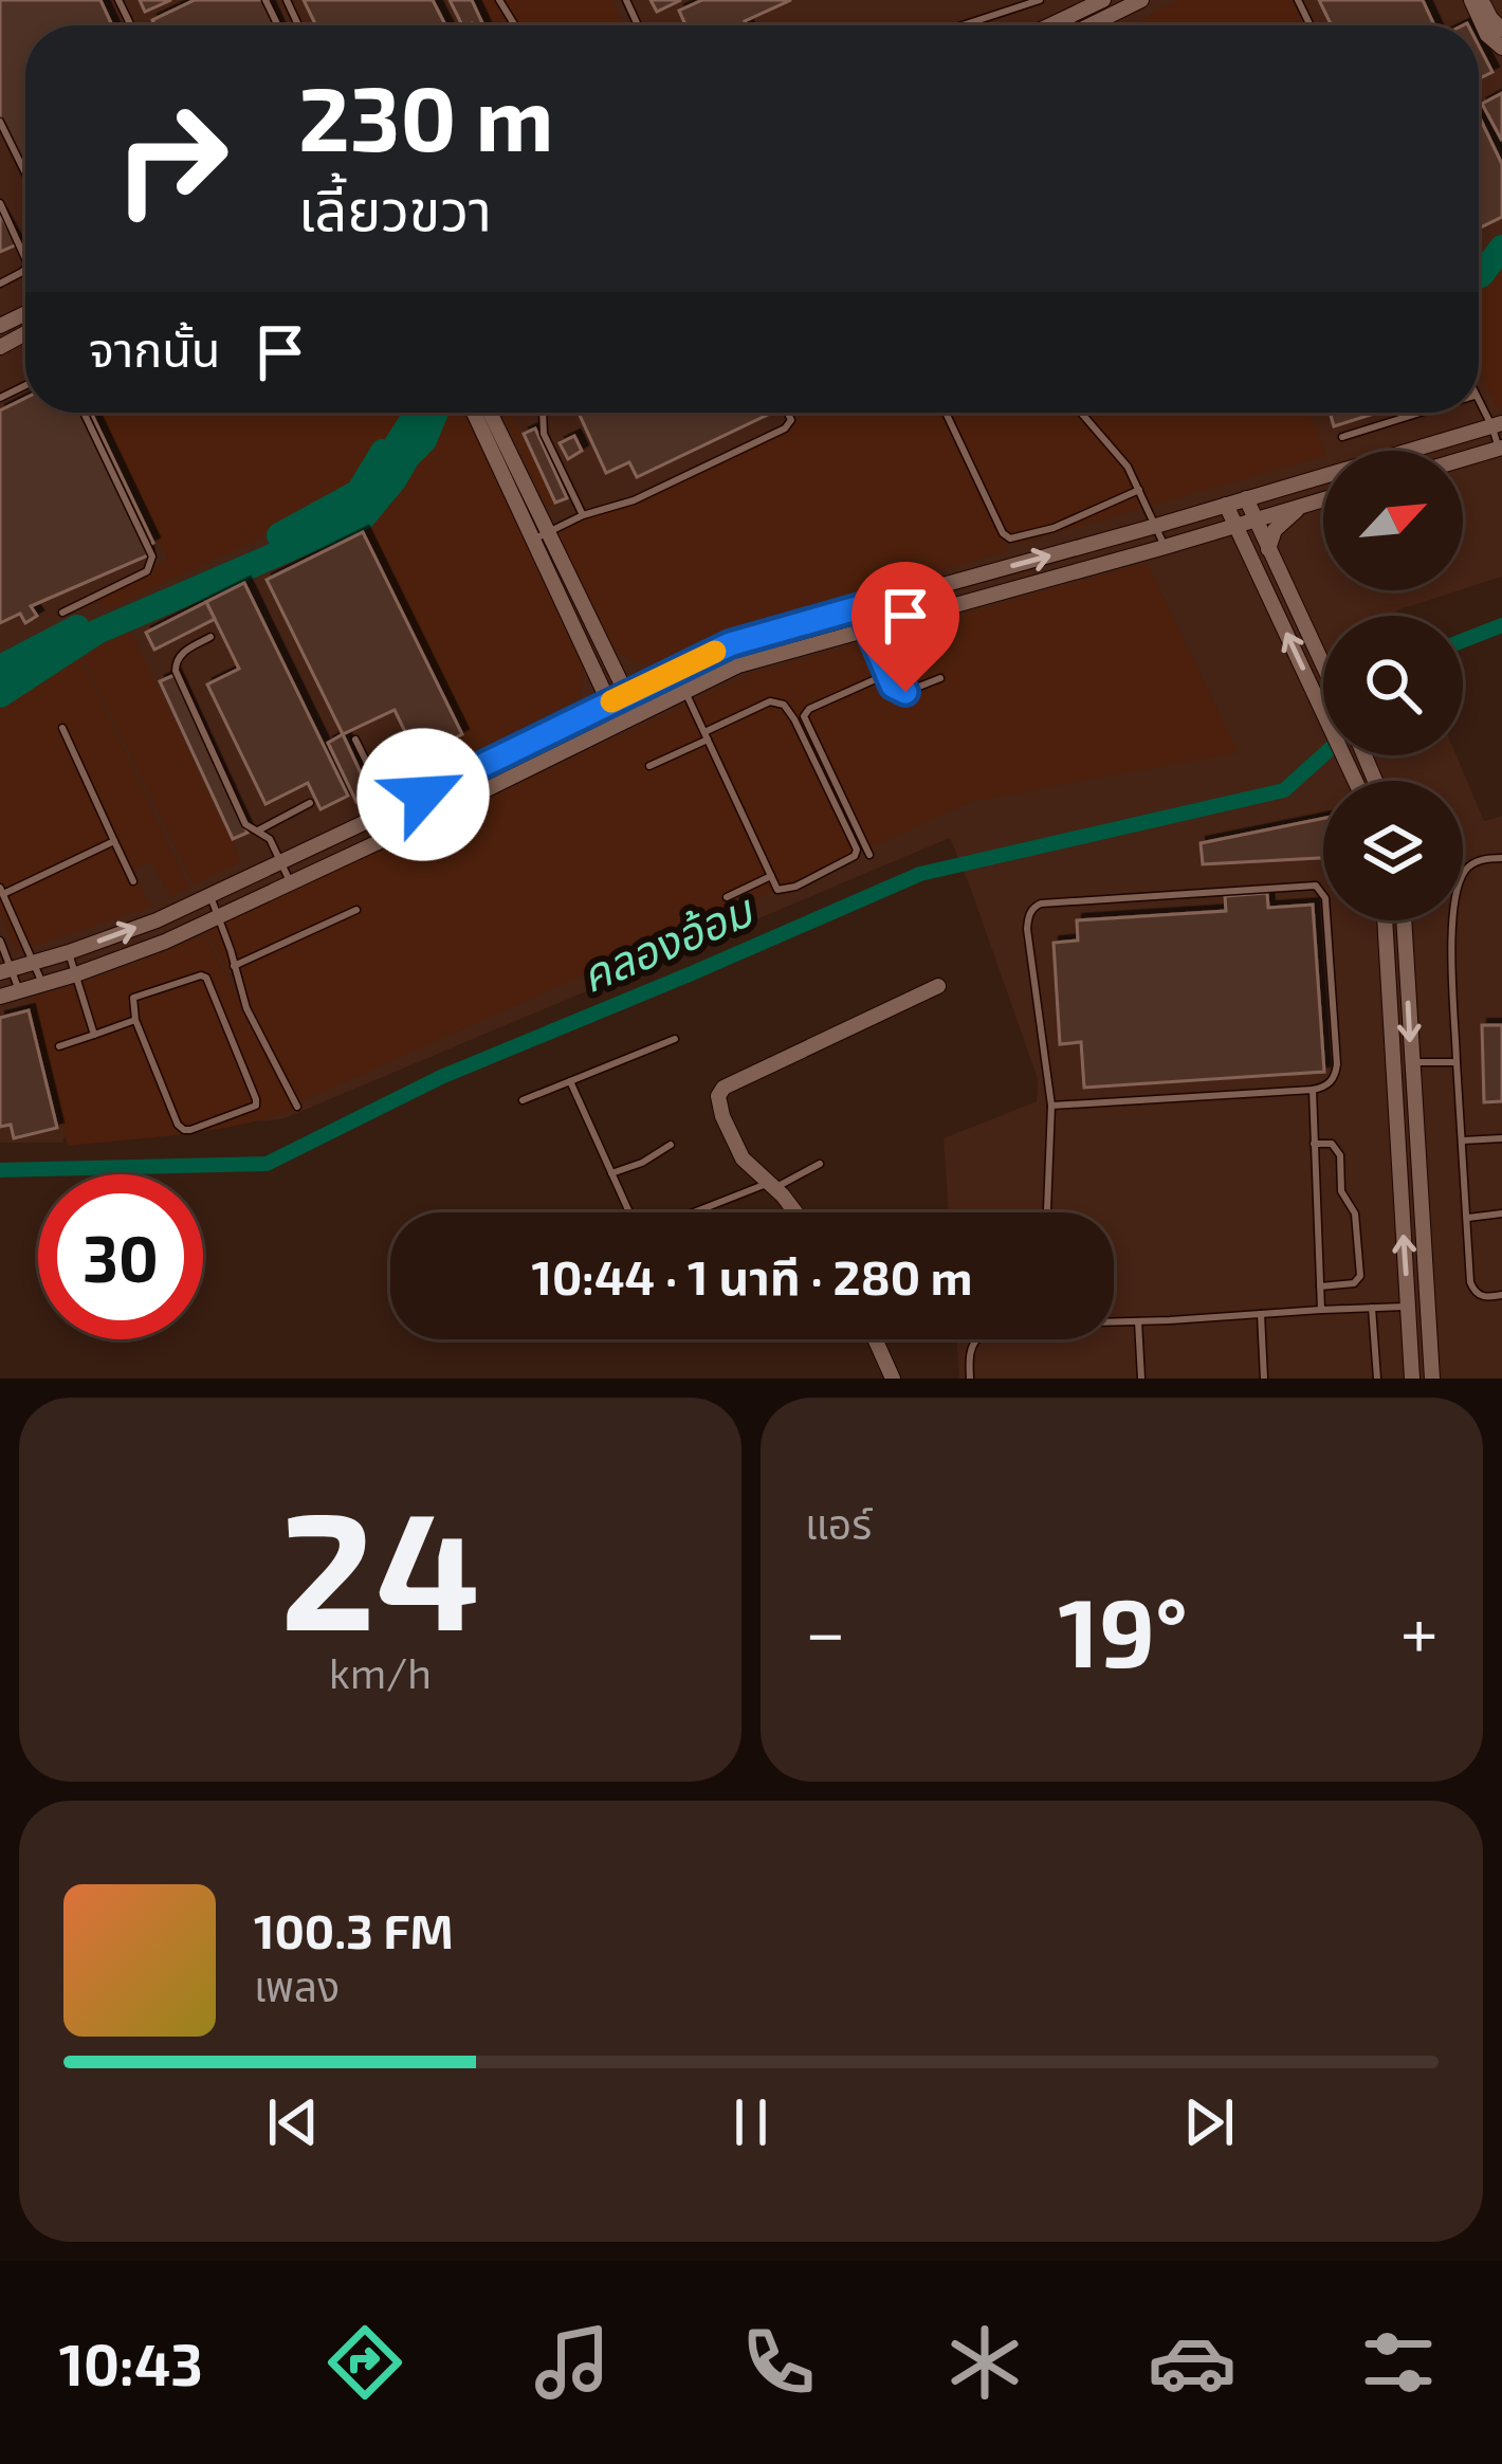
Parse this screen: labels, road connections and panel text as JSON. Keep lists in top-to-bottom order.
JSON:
{
  "water": ["คลองอ้อม"],
  "north": "top right",
  "page": {
    "turn": ["230 m", "เลี้ยวขวา"],
    "then": "จากนั้น",
    "limit": "30",
    "trip": "10:44 · 1 นาที · 280 m",
    "tile": [
      ["24", "km/h"],
      "แอร์"
    ],
    "heat": ["−", "19°", "+"],
    "song": ["100.3 FM", "เพลง"],
    "tabs": "10:43"
  }
}
